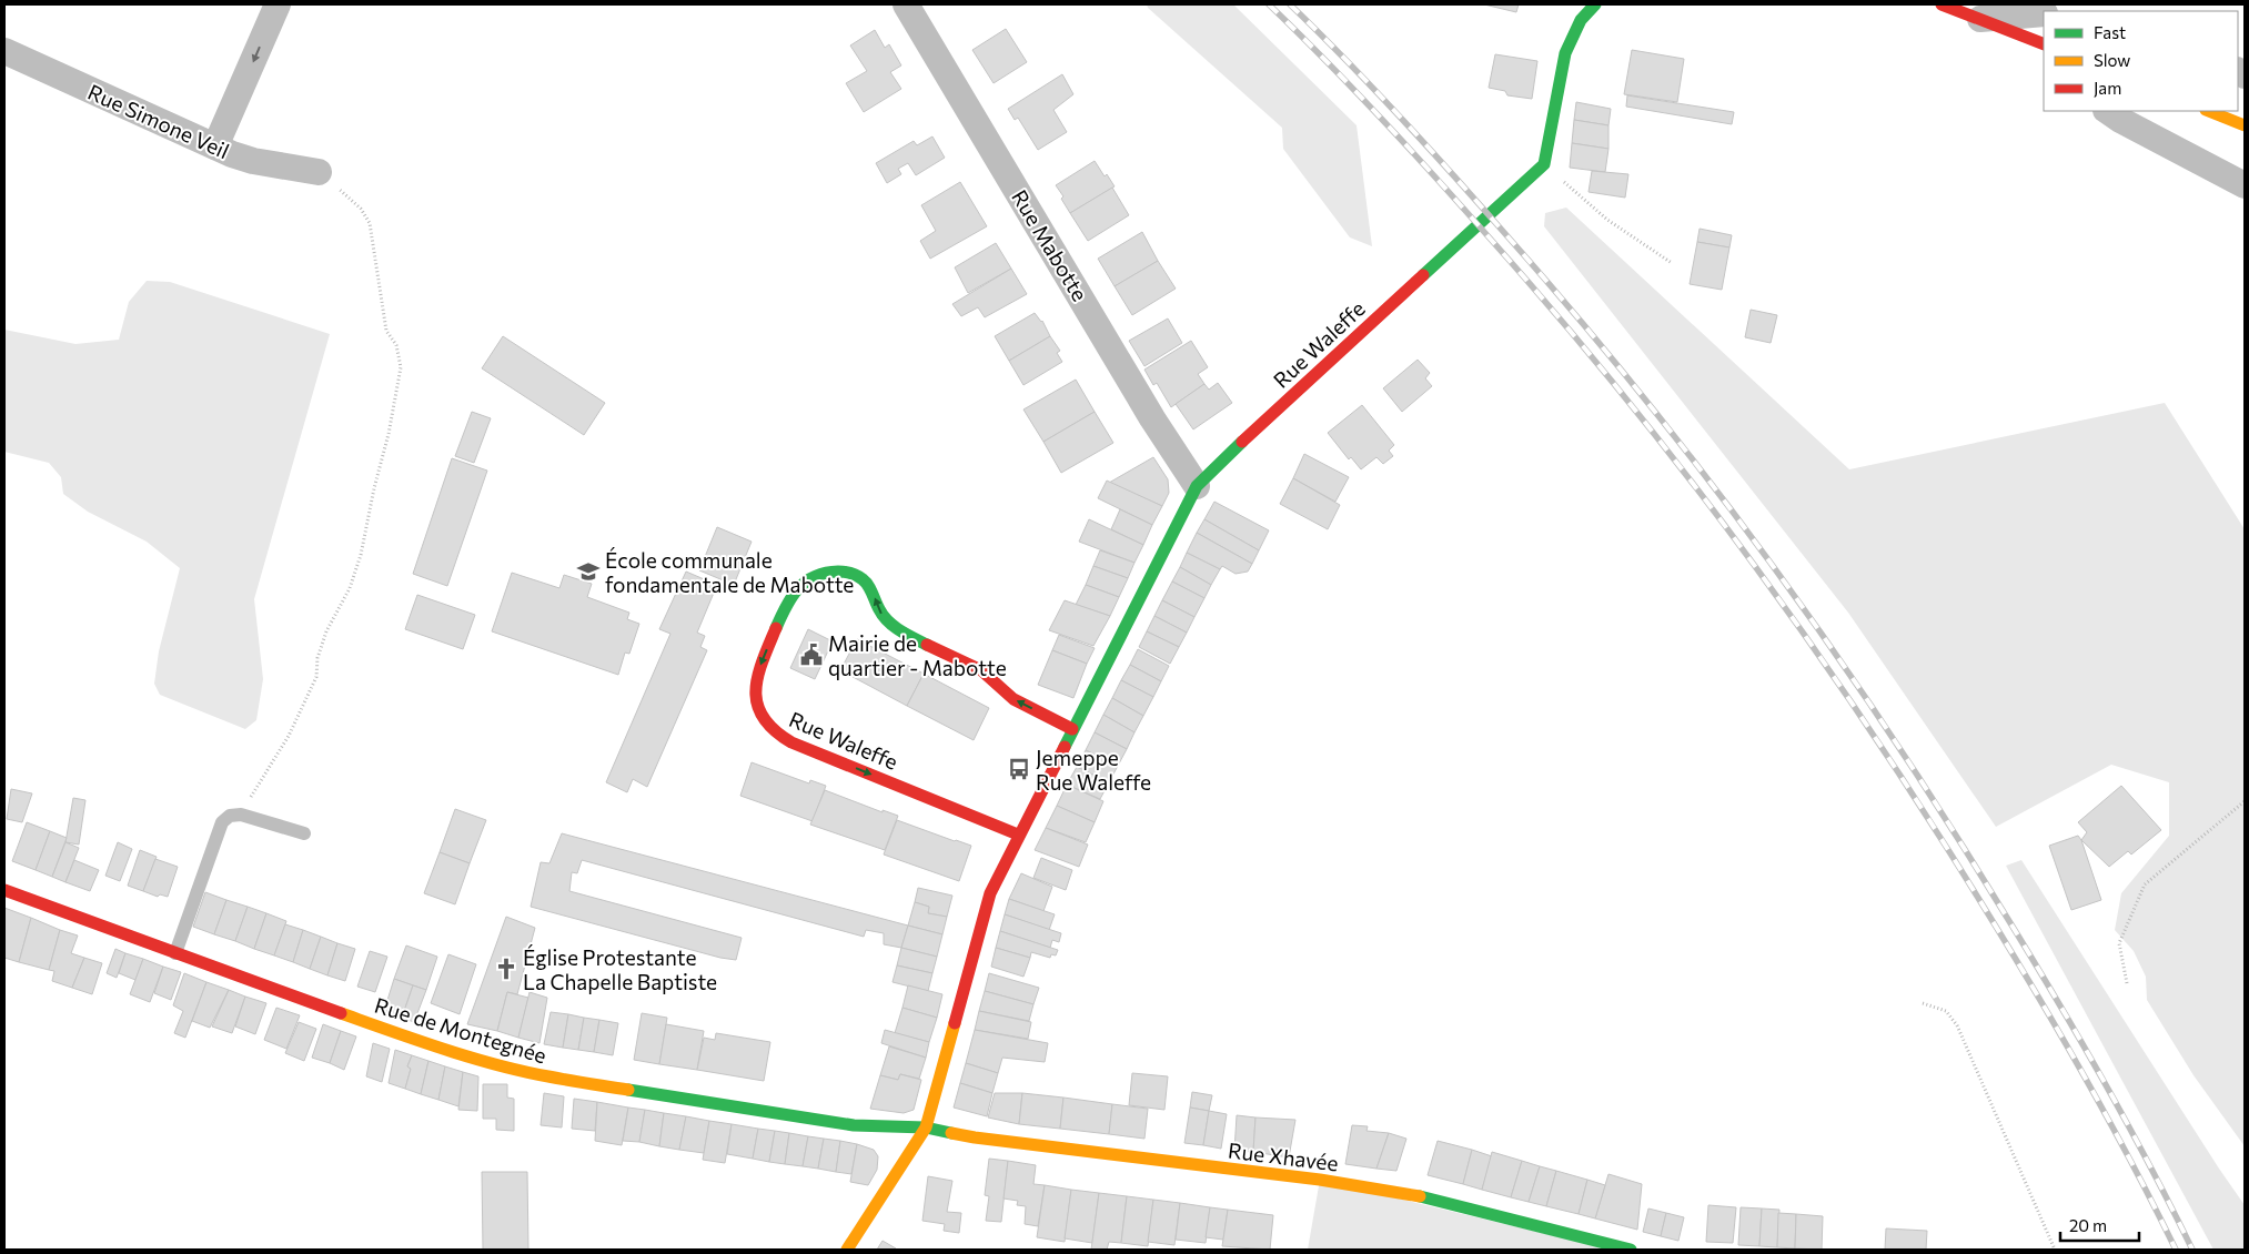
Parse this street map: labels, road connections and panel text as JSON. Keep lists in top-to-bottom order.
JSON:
{
  "streets": {
    "street": [
      "Rue Simone Veil",
      "Rue Mabotte",
      "Rue Waleffe",
      "Rue de Montegnée",
      "Rue Xhavée"
    ]
  },
  "crossings": [
    ["Rue Mabotte", "Rue Waleffe"],
    ["Rue Waleffe", "Rue de Montegnée"],
    ["Rue Waleffe", "Rue Xhavée"],
    ["Rue de Montegnée", "Rue Xhavée"]
  ],
  "places": {
    "school or university": ["École communale fondamentale de Mabotte"],
    "public building": ["Mairie de quartier - Mabotte"],
    "bus stop": ["Jemeppe Rue Waleffe"],
    "church": ["Église Protestante La Chapelle Baptiste"]
  },
  "legend": ["Fast", "Slow", "Jam"],
  "scale_bar": "20 m"
}
